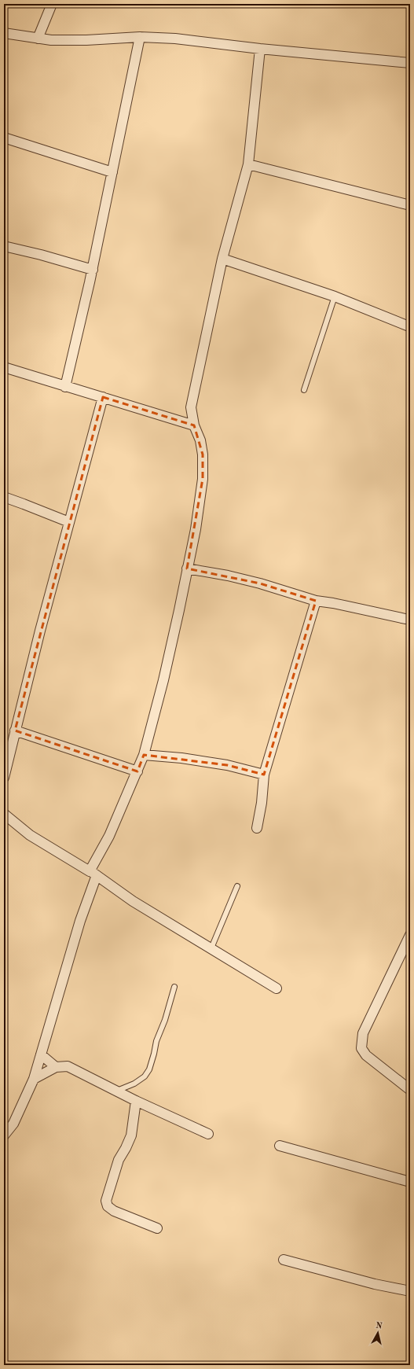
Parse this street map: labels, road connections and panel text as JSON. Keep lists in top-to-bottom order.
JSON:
{
  "north": "top"
}
